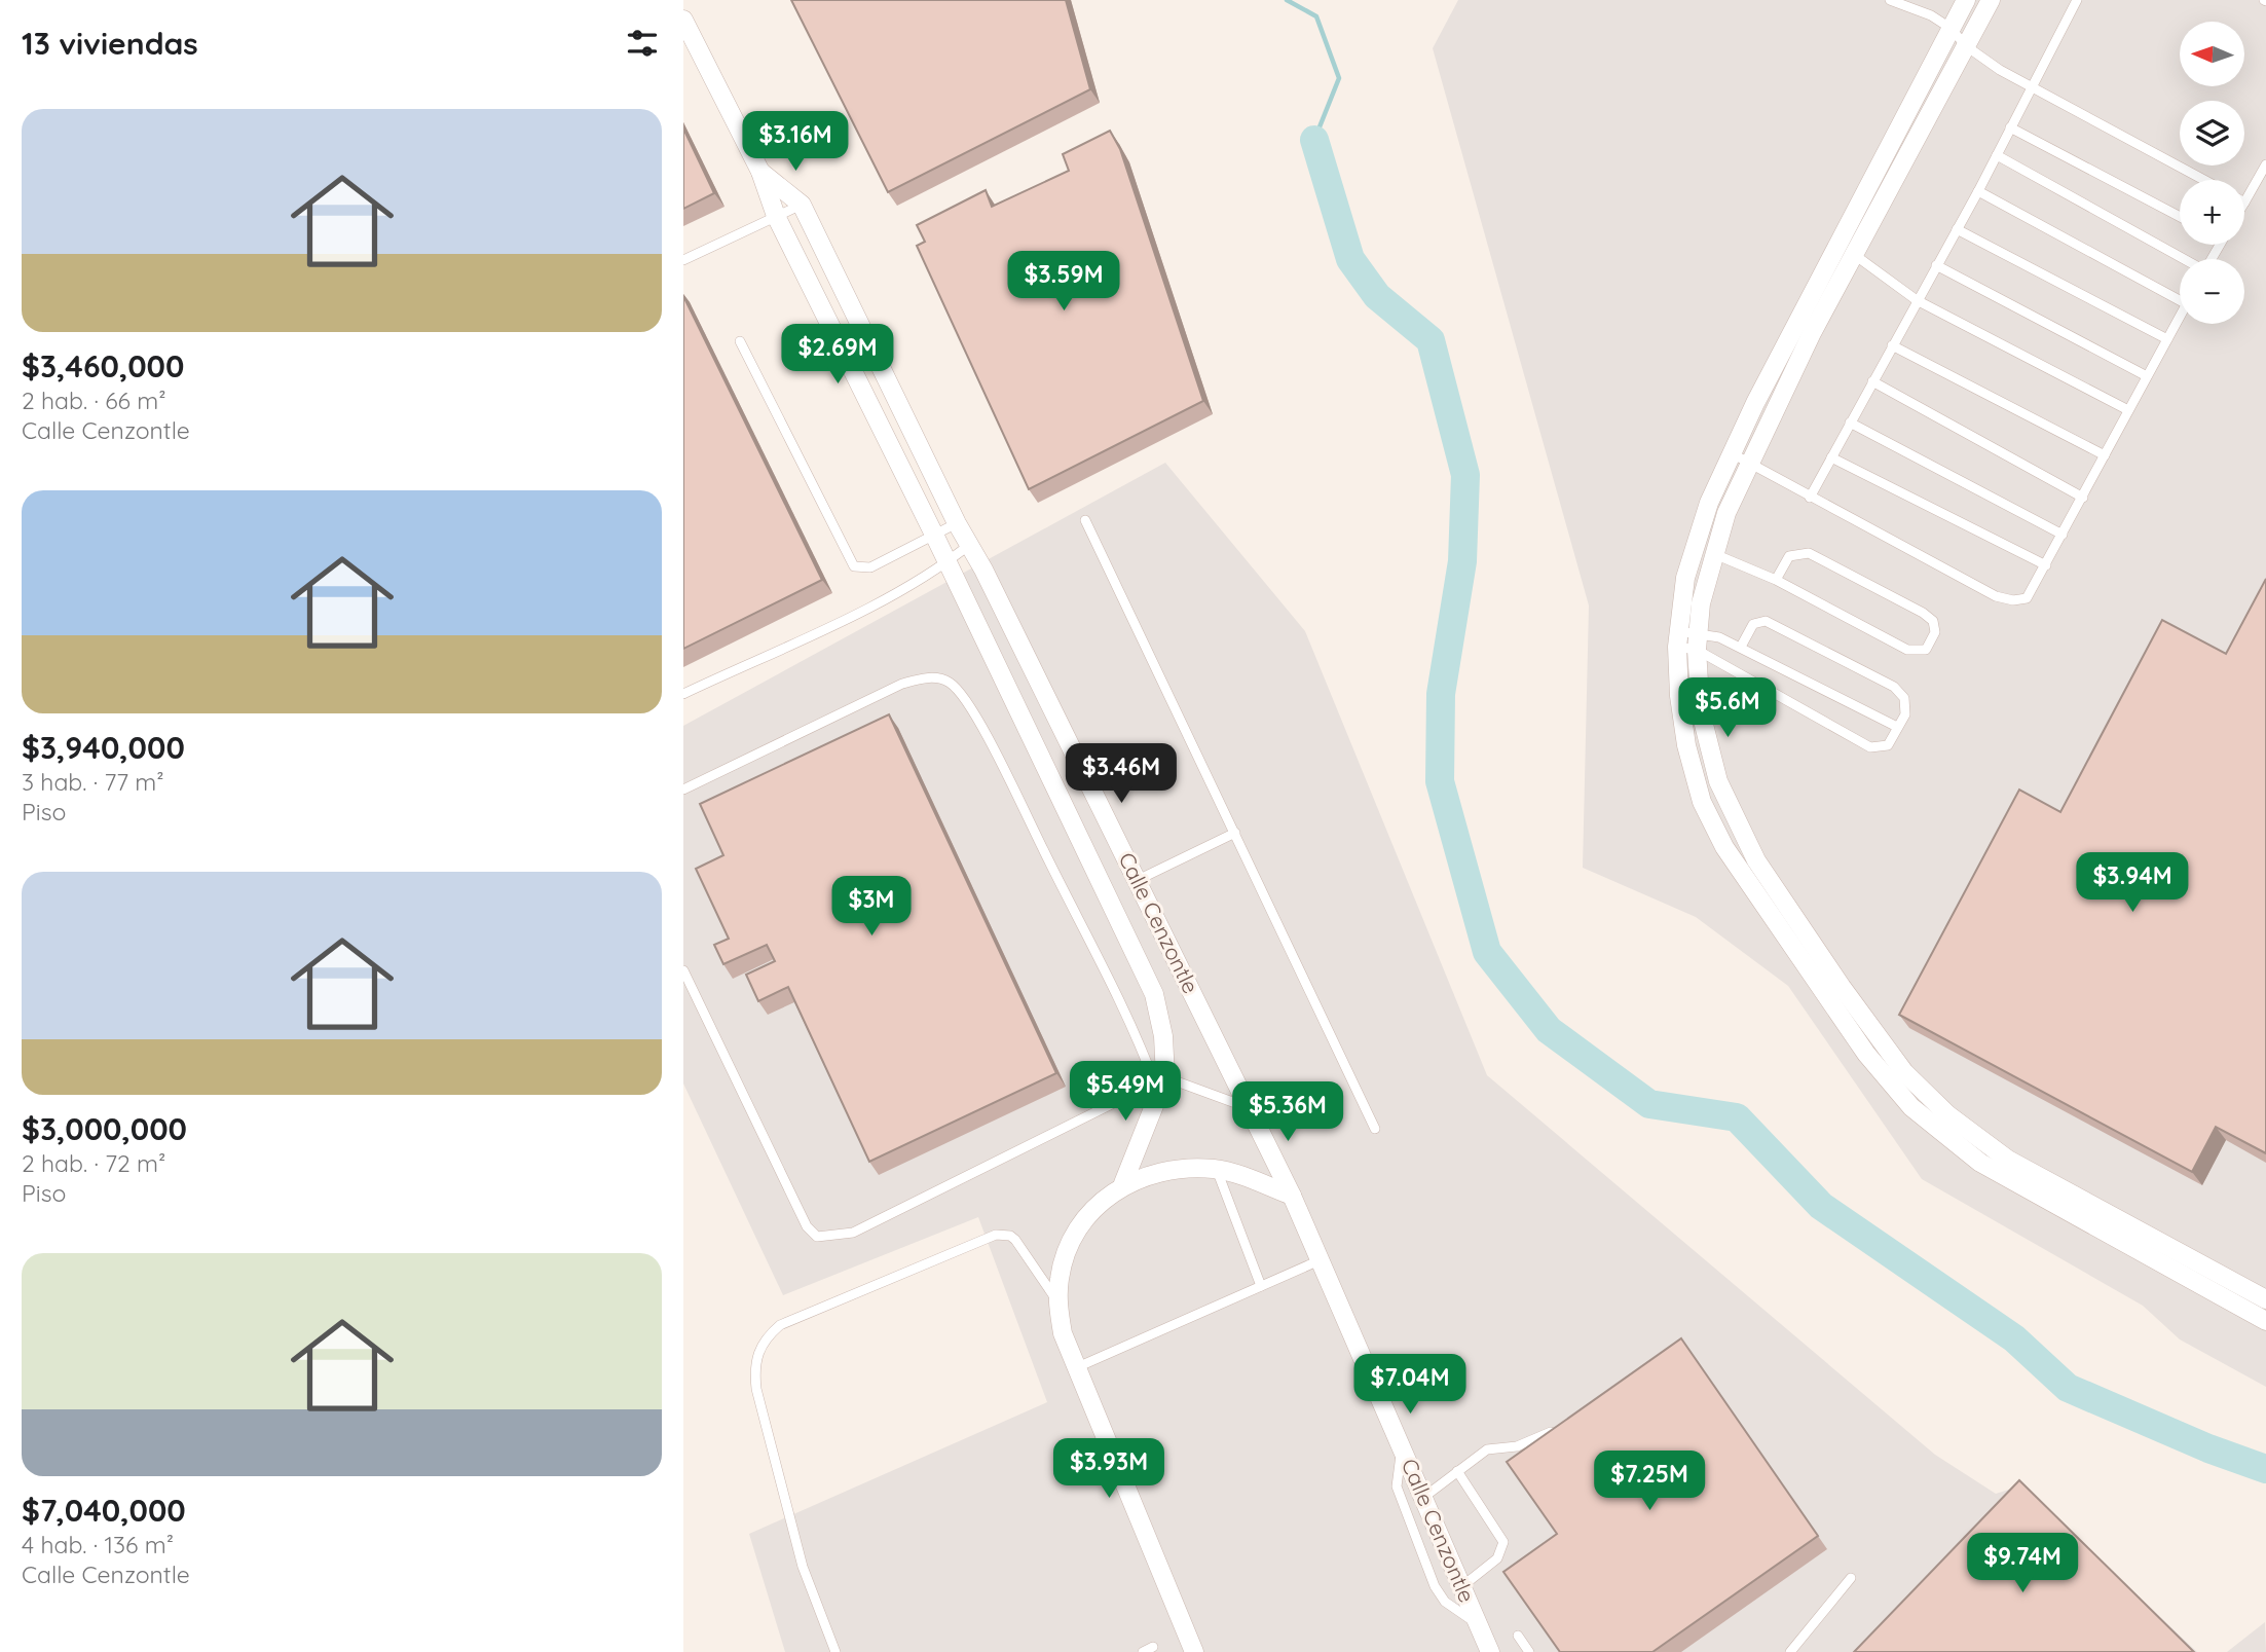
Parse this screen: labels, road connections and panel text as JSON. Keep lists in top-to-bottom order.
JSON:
{
  "streets": {
    "street": ["Calle Cenzontle"]
  },
  "north": "left",
  "page": {
    "heading": "13 viviendas",
    "map_buttons": ["+", "−"],
    "list": [
      {
        "name": "$3,460,000",
        "note": "2 hab. · 66 m² · Calle Cenzontle"
      },
      {
        "name": "$3,940,000",
        "note": "3 hab. · 77 m² · Piso"
      },
      {
        "name": "$3,000,000",
        "note": "2 hab. · 72 m² · Piso"
      },
      {
        "name": "$7,040,000",
        "note": "4 hab. · 136 m² · Calle Cenzontle"
      }
    ],
    "price": [
      "$3.16M",
      "$3.59M",
      "$2.69M",
      "$5.6M",
      "$3.46M",
      "$3.94M",
      "$3M",
      "$5.49M",
      "$5.36M",
      "$7.04M",
      "$3.93M",
      "$7.25M",
      "$9.74M"
    ]
  }
}
